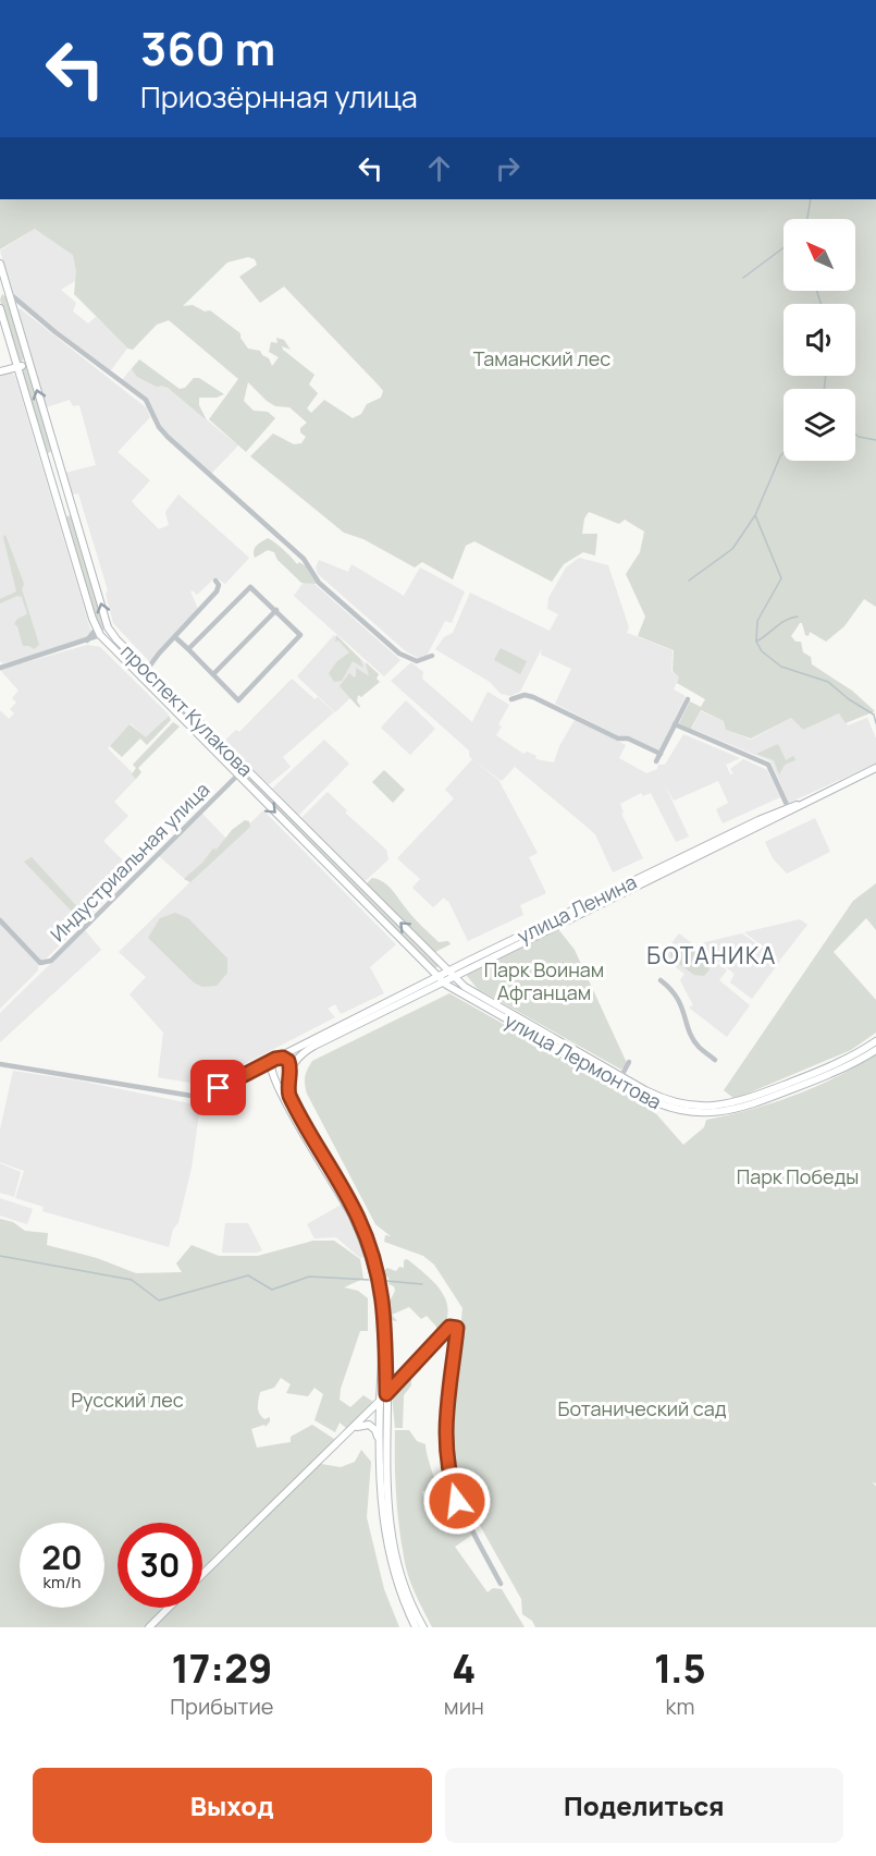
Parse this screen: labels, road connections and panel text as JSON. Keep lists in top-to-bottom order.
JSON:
{
  "streets": {
    "main road": ["проспект Кулакова", "улица Ленина", "улица Лермонтова"],
    "street": ["Индустриальная улица"]
  },
  "crossings": [
    ["проспект Кулакова", "Индустриальная улица"],
    ["проспект Кулакова", "улица Ленина"],
    ["проспект Кулакова", "улица Лермонтова"],
    ["улица Ленина", "улица Лермонтова"]
  ],
  "districts": ["БОТАНИКА"],
  "parks": [
    "Таманский лес",
    "Парк Воинам Афганцам",
    "Парк Победы",
    "Русский лес",
    "Ботанический сад"
  ],
  "north": "top left",
  "page": {
    "turn": ["360 m", "Приозёрнная улица"],
    "speed": "20 km/h",
    "limit": "30",
    "eta": [
      "17:29",
      "Прибытие",
      "4",
      "мин",
      "1.5",
      "km"
    ],
    "buttons": ["Выход", "Поделиться"]
  }
}
